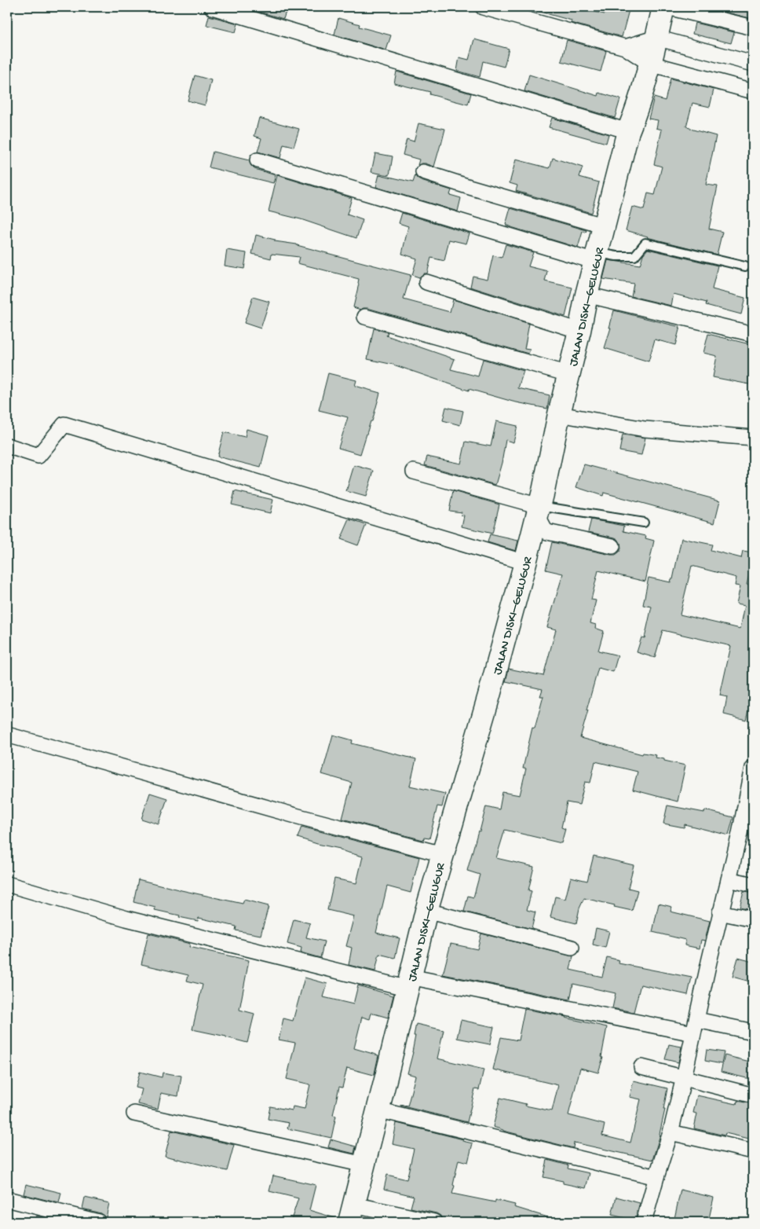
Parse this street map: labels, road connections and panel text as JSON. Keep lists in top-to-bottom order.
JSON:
{
  "streets": {
    "main road": ["JALAN DISKI–GELUGUR"]
  }
}
